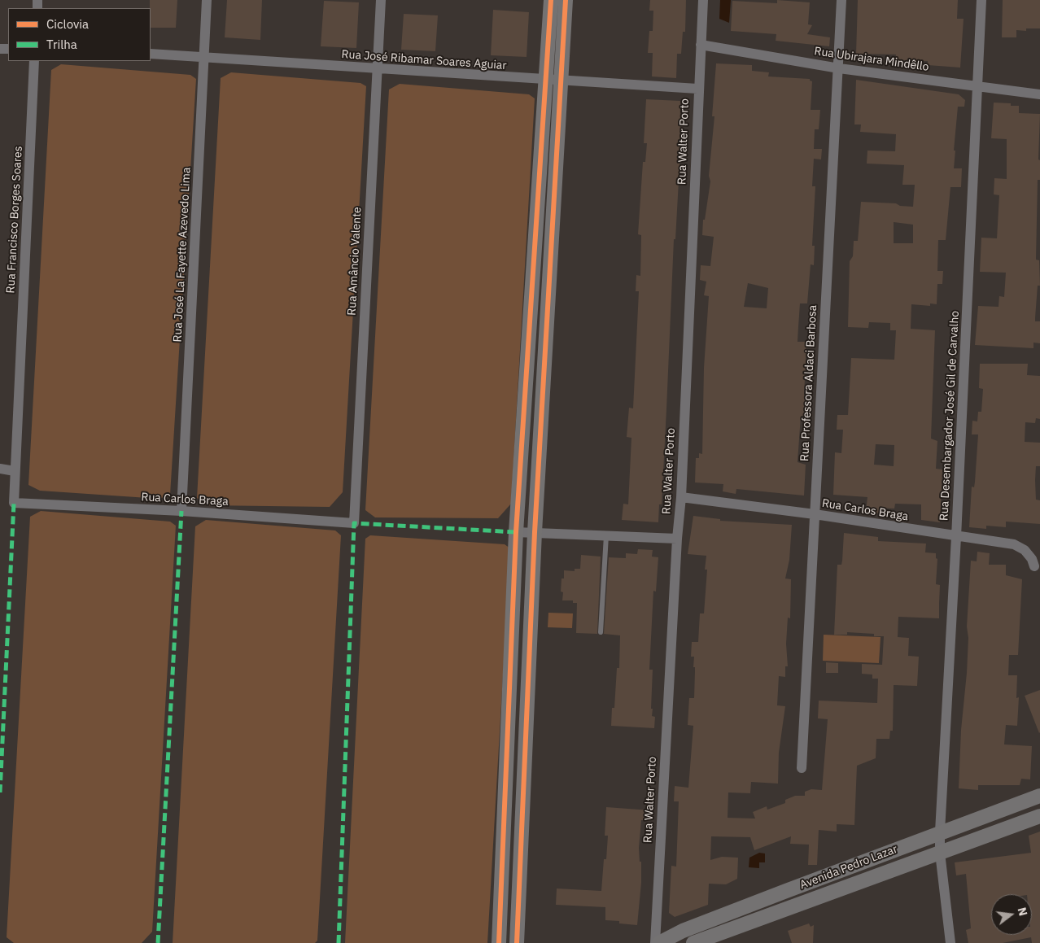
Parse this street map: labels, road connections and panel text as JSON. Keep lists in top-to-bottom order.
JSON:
{
  "streets": {
    "main road": ["Avenida Pedro Lazar"],
    "street": [
      "Rua Ubirajara Mindêllo",
      "Rua José Ribamar Soares Aguiar",
      "Rua Walter Porto",
      "Rua Francisco Borges Soares",
      "Rua José La Fayette Azevedo Lima",
      "Rua Amâncio Valente",
      "Rua Professora Aldaci Barbosa",
      "Rua Desembargador José Gil de Carvalho",
      "Rua Carlos Braga"
    ]
  },
  "crossings": [
    ["Rua Ubirajara Mindêllo", "Rua Walter Porto"],
    ["Rua Ubirajara Mindêllo", "Rua Professora Aldaci Barbosa"],
    ["Rua Ubirajara Mindêllo", "Rua Desembargador José Gil de Carvalho"],
    ["Rua José Ribamar Soares Aguiar", "Rua Walter Porto"],
    ["Rua José Ribamar Soares Aguiar", "Rua José La Fayette Azevedo Lima"],
    ["Rua José Ribamar Soares Aguiar", "Rua Amâncio Valente"],
    ["Rua Walter Porto", "Rua Carlos Braga"],
    ["Rua Francisco Borges Soares", "Rua Carlos Braga"],
    ["Rua José La Fayette Azevedo Lima", "Rua Carlos Braga"],
    ["Rua Amâncio Valente", "Rua Carlos Braga"],
    ["Rua Professora Aldaci Barbosa", "Rua Carlos Braga"],
    ["Rua Desembargador José Gil de Carvalho", "Rua Carlos Braga"],
    ["Rua Desembargador José Gil de Carvalho", "Avenida Pedro Lazar"]
  ],
  "legend": ["Ciclovia", "Trilha"],
  "north": "right"
}
